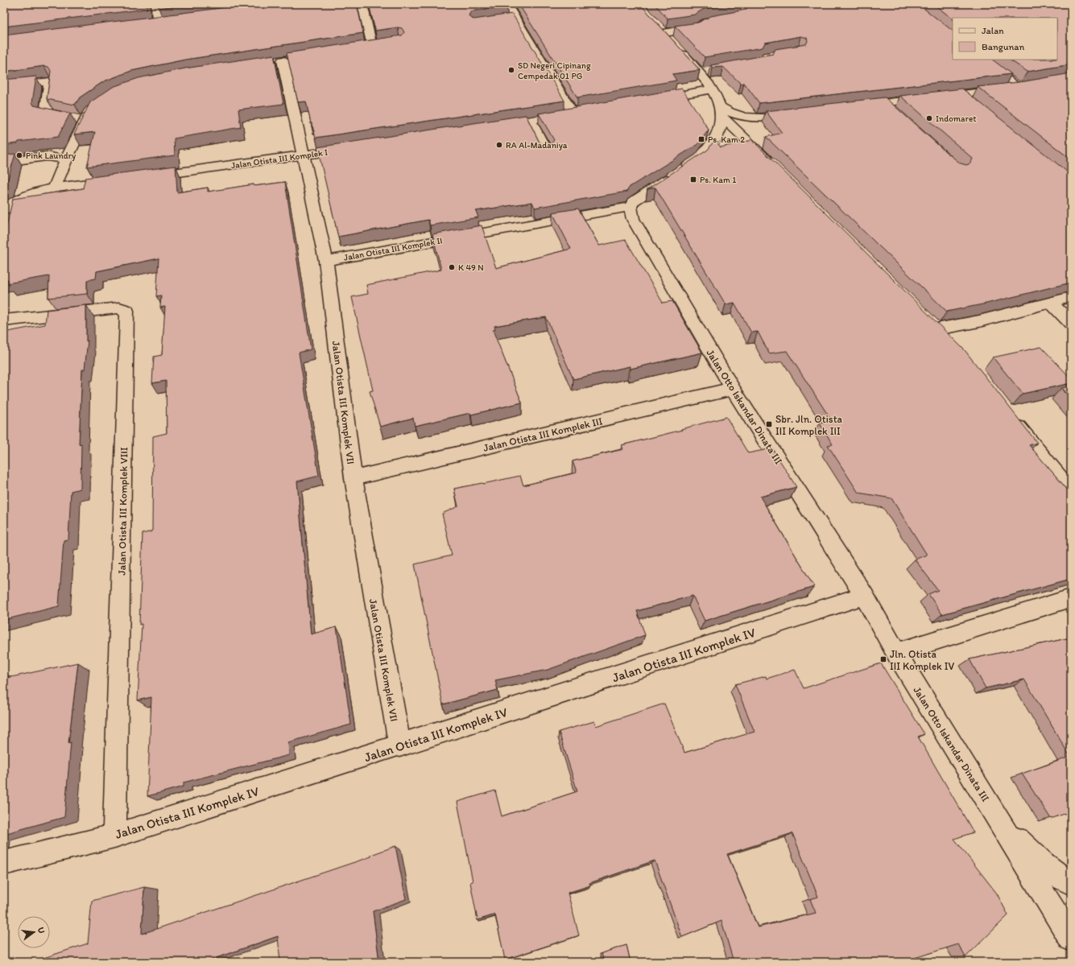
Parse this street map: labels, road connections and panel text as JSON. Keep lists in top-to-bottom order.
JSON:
{
  "streets": {
    "street": [
      "Jalan Otista III Komplek I",
      "Jalan Otista III Komplek II",
      "Jalan Otista III Komplek VII",
      "Jalan Otto Iskandar Dinata III",
      "Jalan Otista III Komplek III",
      "Jalan Otista III Komplek VIII",
      "Jalan Otista III Komplek IV"
    ]
  },
  "crossings": [
    ["Jalan Otista III Komplek I", "Jalan Otista III Komplek VII"],
    ["Jalan Otista III Komplek II", "Jalan Otista III Komplek VII"],
    ["Jalan Otista III Komplek II", "Jalan Otto Iskandar Dinata III"],
    ["Jalan Otista III Komplek VII", "Jalan Otista III Komplek III"],
    ["Jalan Otista III Komplek VII", "Jalan Otista III Komplek IV"],
    ["Jalan Otto Iskandar Dinata III", "Jalan Otista III Komplek III"],
    ["Jalan Otto Iskandar Dinata III", "Jalan Otista III Komplek IV"],
    ["Jalan Otista III Komplek VIII", "Jalan Otista III Komplek IV"]
  ],
  "places": {
    "other": [
      "SD Negeri Cipinang Cempedak 01 PG",
      "Indomaret",
      "RA Al-Madaniya",
      "Pink Laundry",
      "K 49 N"
    ],
    "transit": [
      "Ps. Kam 2",
      "Ps. Kam 1",
      "Sbr. Jln. Otista III Komplek III",
      "Jln. Otista III Komplek IV"
    ]
  },
  "legend": ["Jalan", "Bangunan"],
  "north": "right"
}
